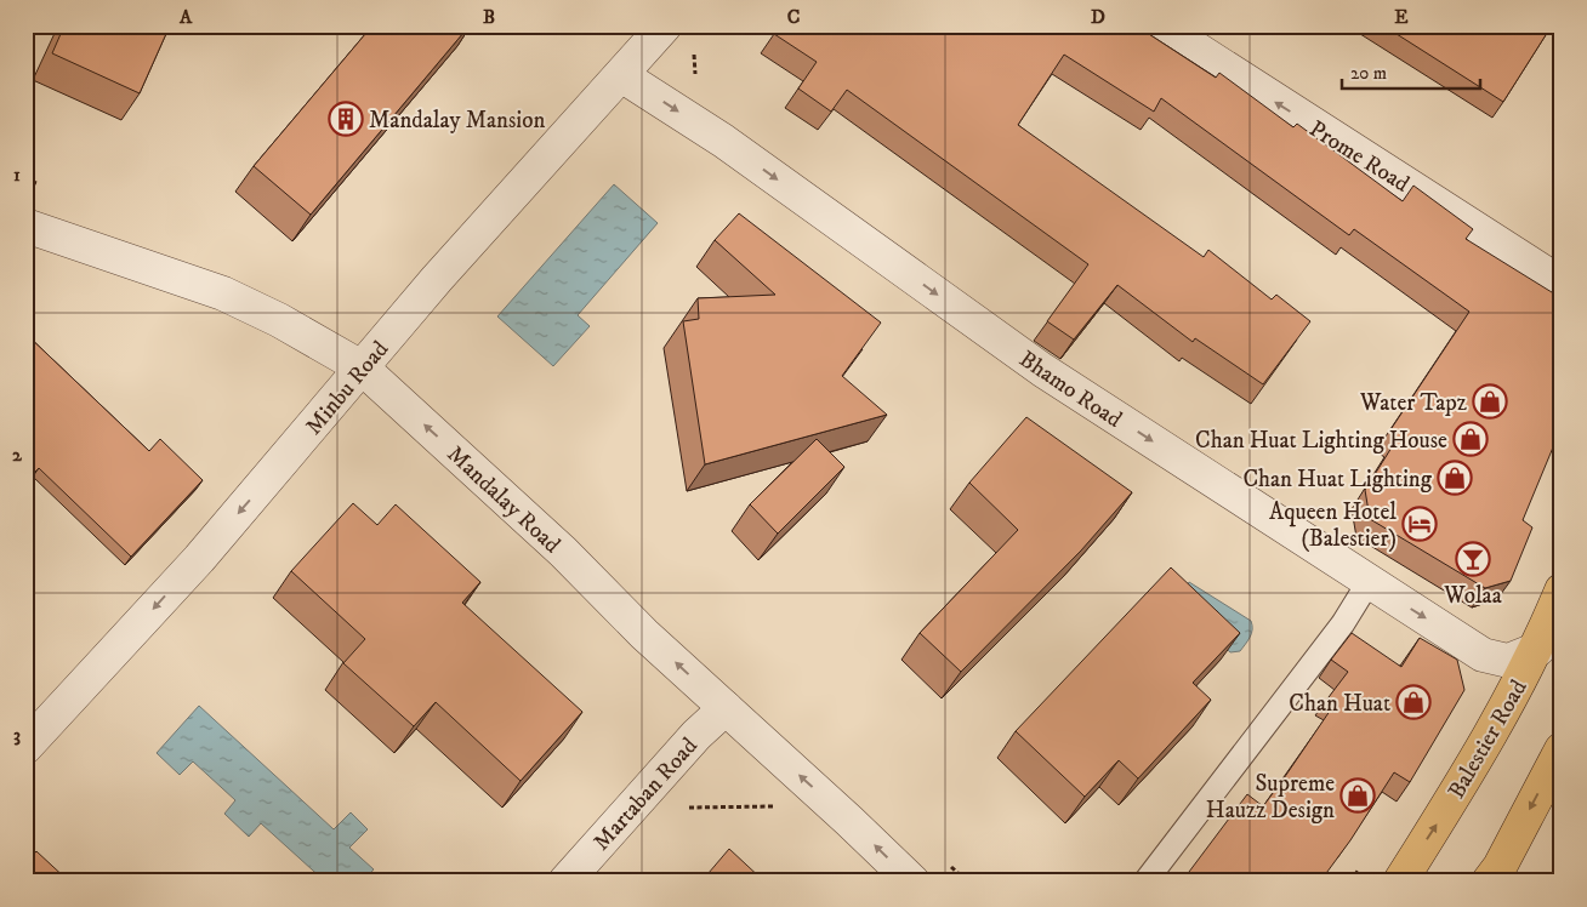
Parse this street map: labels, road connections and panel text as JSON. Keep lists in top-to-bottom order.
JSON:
{
  "streets": {
    "main road": ["Balestier Road"],
    "street": [
      "Prome Road",
      "Minbu Road",
      "Bhamo Road",
      "Mandalay Road",
      "Martaban Road"
    ]
  },
  "crossings": [
    ["Minbu Road", "Bhamo Road"],
    ["Minbu Road", "Mandalay Road"],
    ["Bhamo Road", "Balestier Road"],
    ["Mandalay Road", "Martaban Road"]
  ],
  "one_way": [
    "Prome Road",
    "Minbu Road",
    "Bhamo Road",
    "Mandalay Road"
  ],
  "places": {
    "building": ["Mandalay Mansion"],
    "shop": [
      "Water Tapz",
      "Chan Huat Lighting House",
      "Chan Huat Lighting",
      "Chan Huat",
      "Supreme Hauzz Design"
    ],
    "hotel": ["Aqueen Hotel (Balestier)"],
    "bar": ["Wolaa"]
  },
  "scale_bar": "20 m",
  "grid": {
    "columns": [
      "A",
      "B",
      "C",
      "D",
      "E"
    ],
    "rows": ["1", "2", "3"]
  }
}
